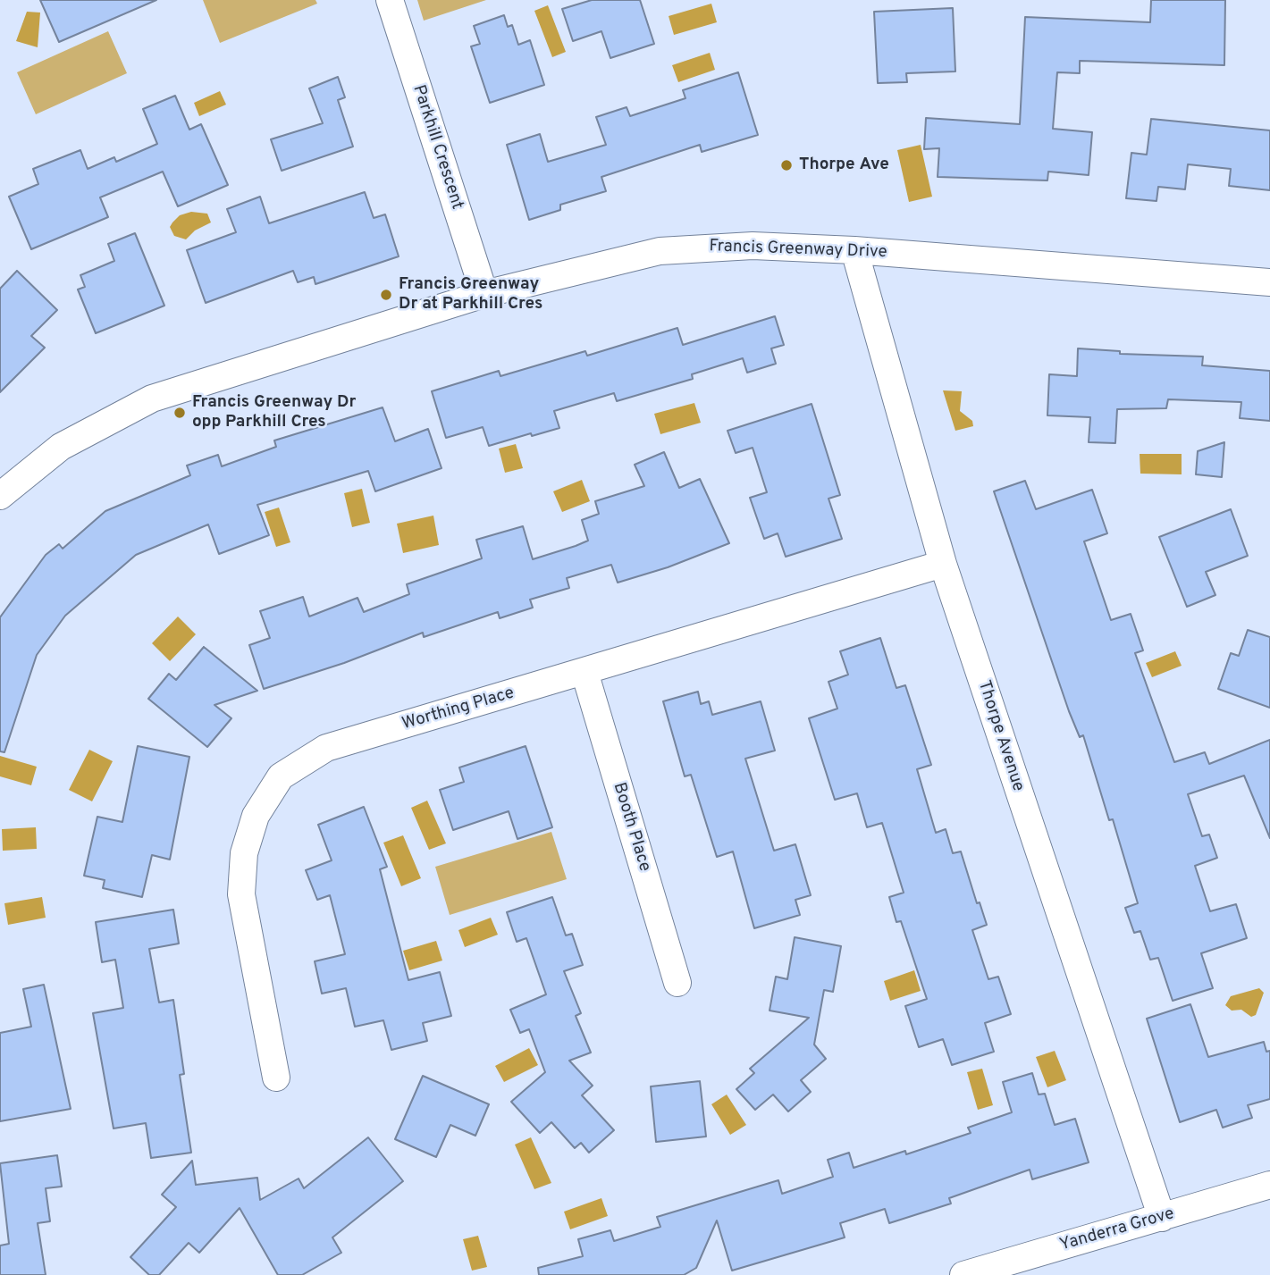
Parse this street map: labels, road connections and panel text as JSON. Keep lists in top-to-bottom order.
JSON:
{
  "streets": {
    "street": [
      "Parkhill Crescent",
      "Francis Greenway Drive",
      "Worthing Place",
      "Thorpe Avenue",
      "Booth Place",
      "Yanderra Grove"
    ]
  },
  "crossings": [
    ["Parkhill Crescent", "Francis Greenway Drive"],
    ["Francis Greenway Drive", "Thorpe Avenue"],
    ["Worthing Place", "Thorpe Avenue"],
    ["Worthing Place", "Booth Place"],
    ["Thorpe Avenue", "Yanderra Grove"]
  ],
  "places": ["Thorpe Ave", "Francis Greenway Dr at Parkhill Cres", "Francis Greenway Dr opp Parkhill Cres"]
}
